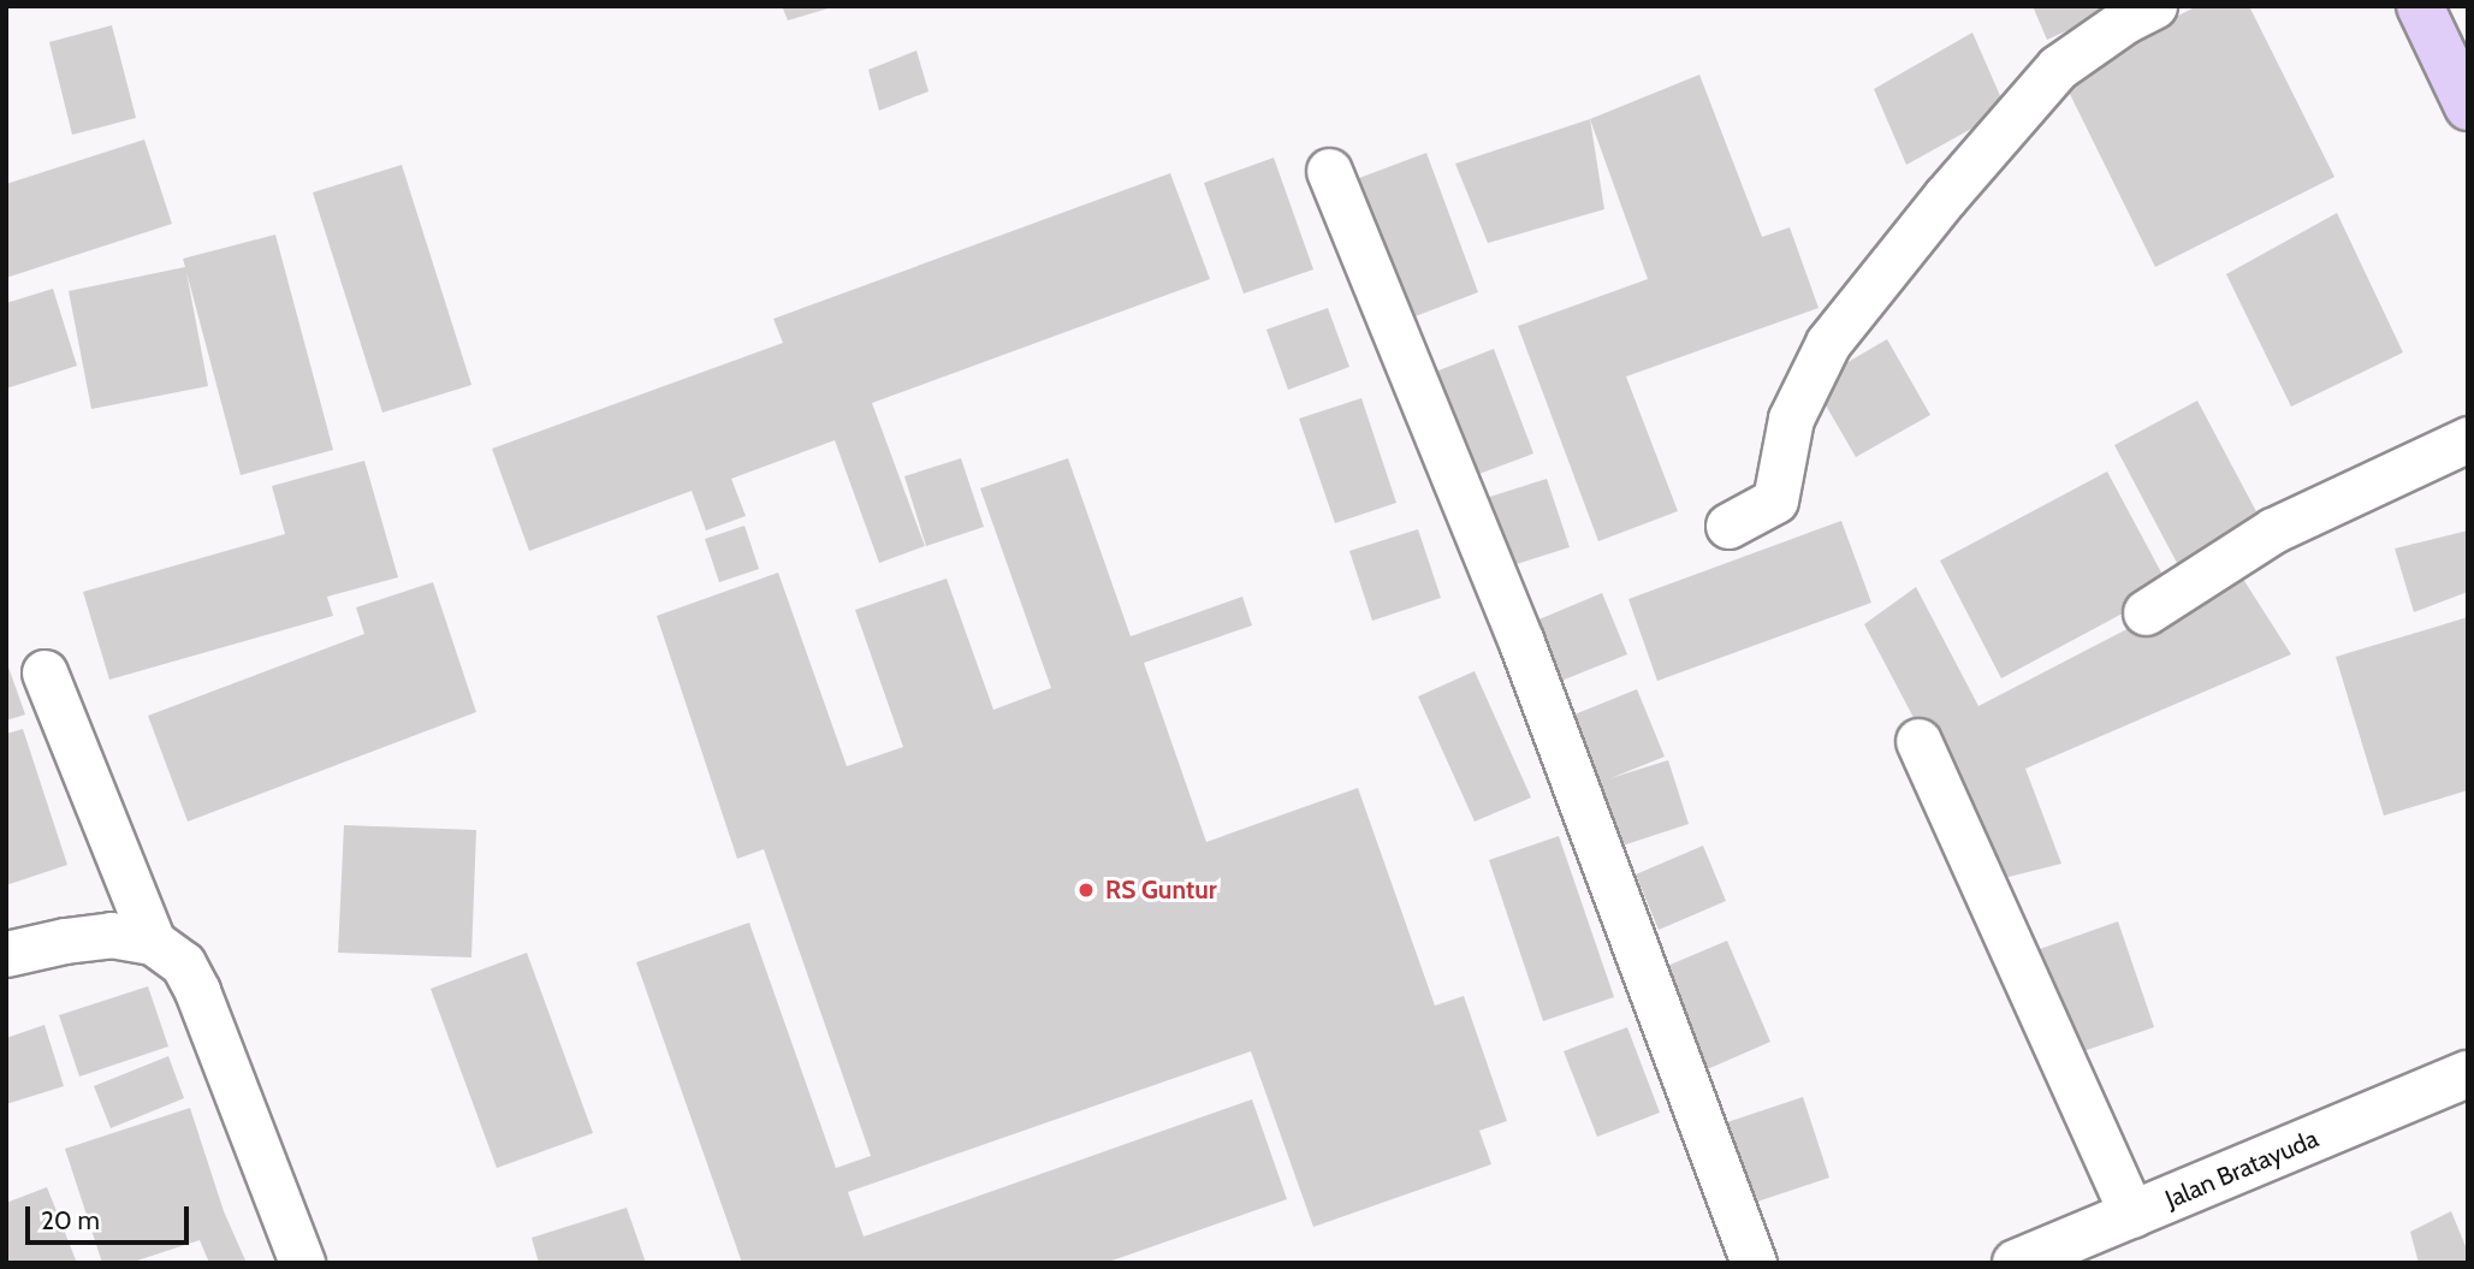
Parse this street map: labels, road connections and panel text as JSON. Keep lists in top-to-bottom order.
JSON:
{
  "streets": {
    "street": ["Jalan Bratayuda"]
  },
  "places": ["RS Guntur"],
  "scale_bar": "20 m"
}
